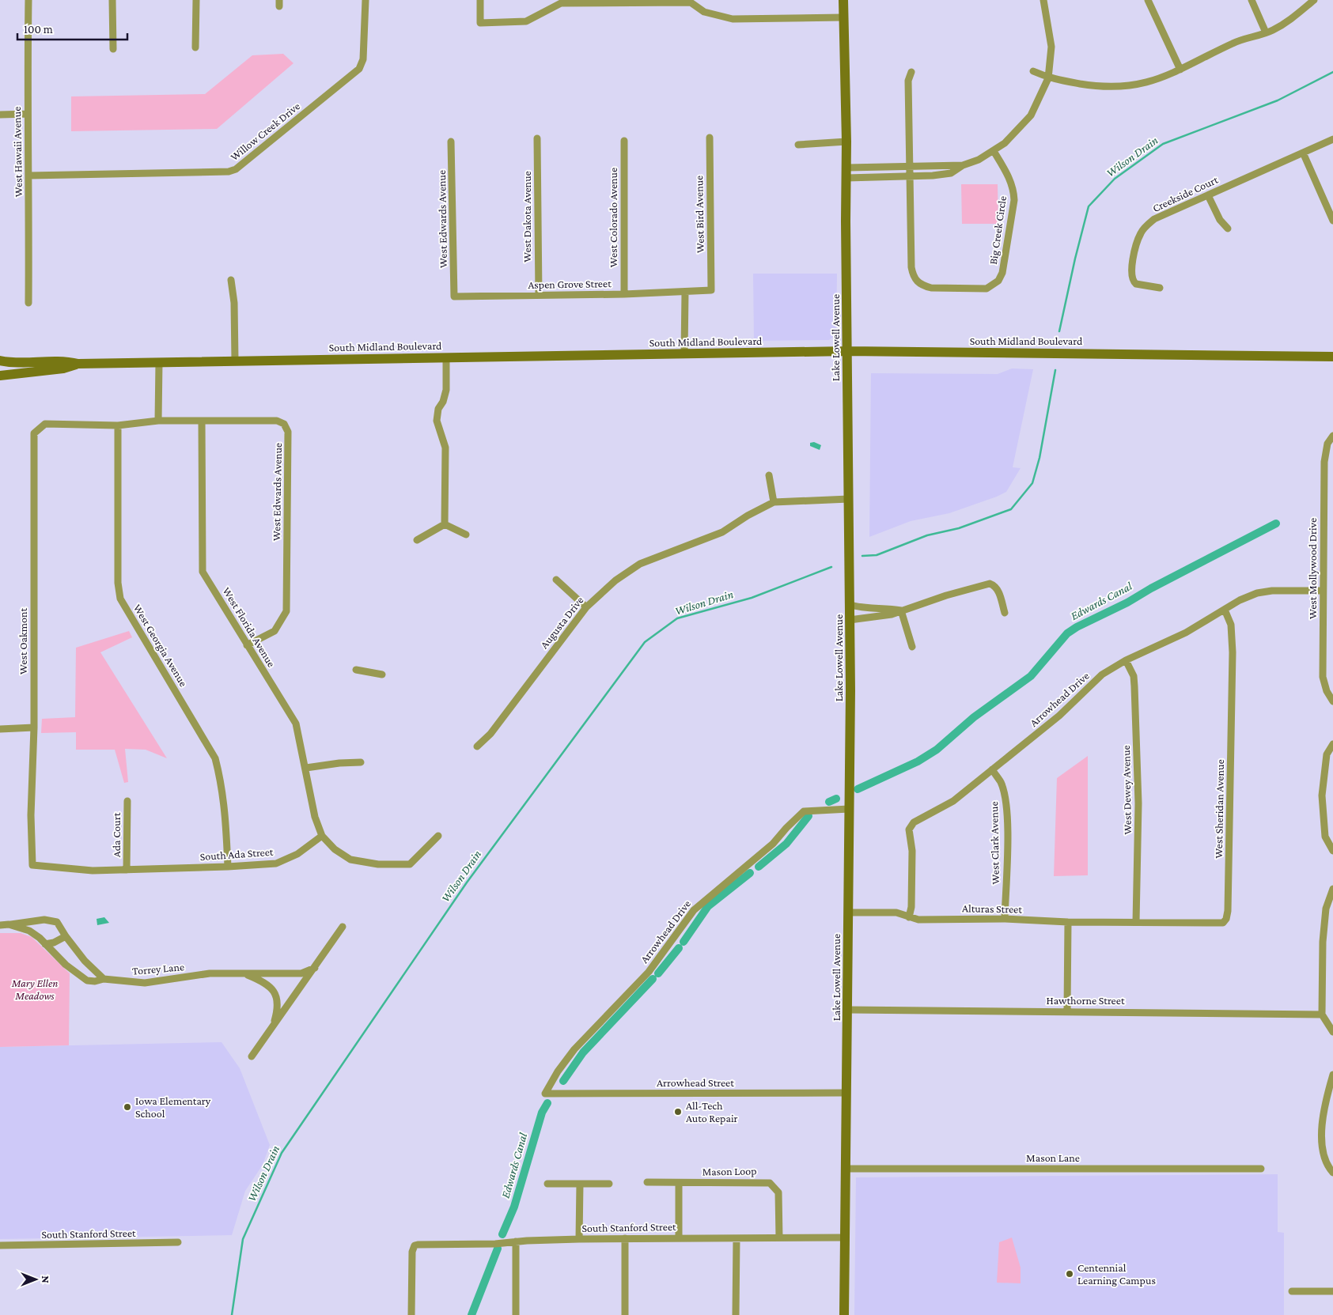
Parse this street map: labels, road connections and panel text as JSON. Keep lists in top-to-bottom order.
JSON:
{
  "streets": {
    "main road": ["Lake Lowell Avenue", "South Midland Boulevard"],
    "street": [
      "Willow Creek Drive",
      "West Hawaii Avenue",
      "Creekside Court",
      "West Bird Avenue",
      "West Dakota Avenue",
      "West Colorado Avenue",
      "West Edwards Avenue",
      "Big Creek Circle",
      "Aspen Grove Street",
      "West Mollywood Drive",
      "Augusta Drive",
      "West Florida Avenue",
      "West Oakmont",
      "West Georgia Avenue",
      "Arrowhead Drive",
      "West Dewey Avenue",
      "West Sheridan Avenue",
      "Ada Court",
      "West Clark Avenue",
      "South Ada Street",
      "Alturas Street",
      "Torrey Lane",
      "Hawthorne Street",
      "Arrowhead Street",
      "Mason Lane",
      "Mason Loop",
      "South Stanford Street"
    ]
  },
  "crossings": [
    ["Willow Creek Drive", "West Hawaii Avenue"],
    ["West Bird Avenue", "Aspen Grove Street"],
    ["West Dakota Avenue", "Aspen Grove Street"],
    ["West Colorado Avenue", "Aspen Grove Street"],
    ["West Edwards Avenue", "Aspen Grove Street"],
    ["West Edwards Avenue", "West Florida Avenue"],
    ["West Edwards Avenue", "West Oakmont"],
    ["West Edwards Avenue", "West Georgia Avenue"],
    ["Lake Lowell Avenue", "South Midland Boulevard"],
    ["Lake Lowell Avenue", "Augusta Drive"],
    ["Lake Lowell Avenue", "Arrowhead Drive"],
    ["Lake Lowell Avenue", "Alturas Street"],
    ["Lake Lowell Avenue", "Hawthorne Street"],
    ["Lake Lowell Avenue", "Arrowhead Street"],
    ["Lake Lowell Avenue", "Mason Lane"],
    ["Lake Lowell Avenue", "South Stanford Street"],
    ["West Mollywood Drive", "Arrowhead Drive"],
    ["West Florida Avenue", "South Ada Street"],
    ["West Oakmont", "South Ada Street"],
    ["West Georgia Avenue", "South Ada Street"],
    ["Arrowhead Drive", "West Dewey Avenue"],
    ["Arrowhead Drive", "West Sheridan Avenue"],
    ["Arrowhead Drive", "West Clark Avenue"],
    ["Arrowhead Drive", "Alturas Street"],
    ["Arrowhead Drive", "Arrowhead Street"],
    ["West Dewey Avenue", "West Sheridan Avenue"],
    ["West Dewey Avenue", "Alturas Street"],
    ["West Sheridan Avenue", "Alturas Street"],
    ["Ada Court", "South Ada Street"],
    ["West Clark Avenue", "Alturas Street"],
    ["Mason Loop", "South Stanford Street"]
  ],
  "water": ["Wilson Drain", "Edwards Canal"],
  "parks": ["Mary Ellen Meadows"],
  "places": ["Iowa Elementary School", "All-Tech Auto Repair", "Centennial Learning Campus"],
  "scale_bar": "100 m",
  "north": "right"
}
